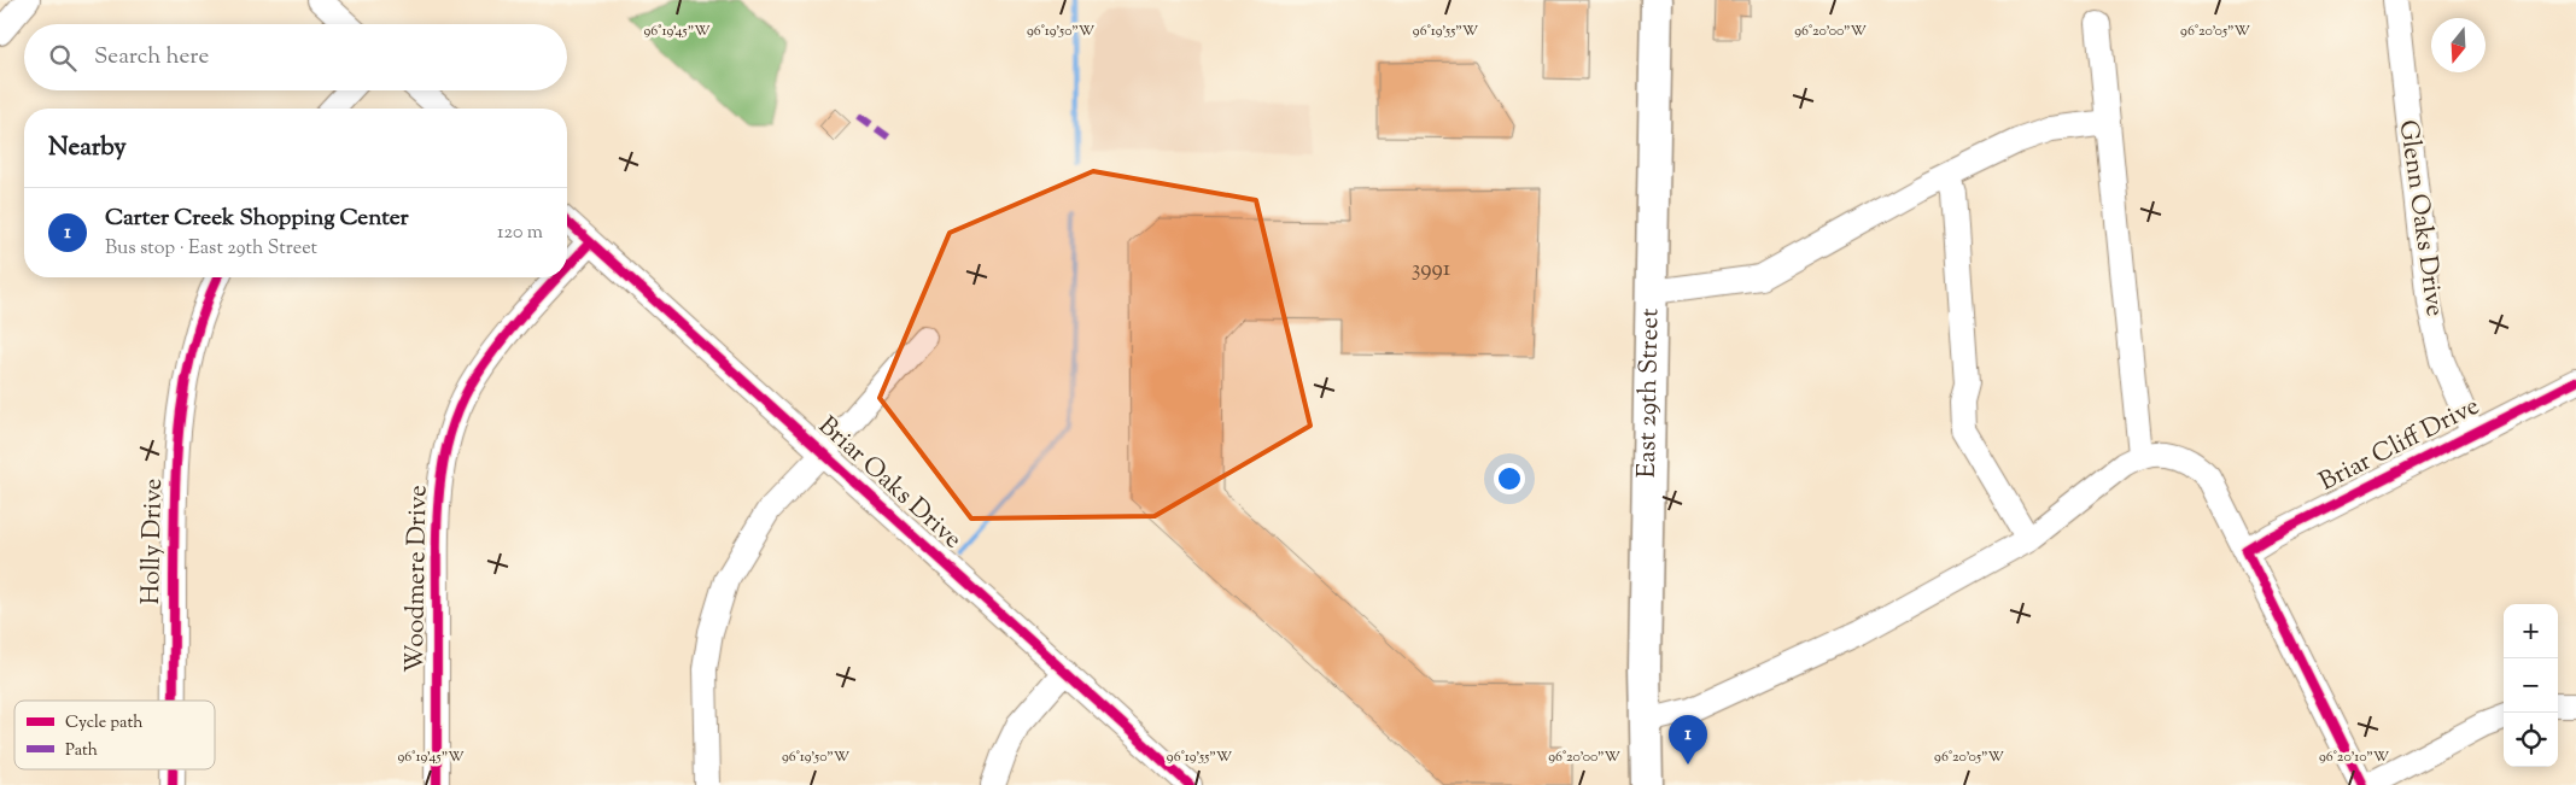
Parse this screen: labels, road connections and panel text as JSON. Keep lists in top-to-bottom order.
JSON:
{
  "streets": {
    "main road": ["East 29th Street"],
    "street": [
      "Glenn Oaks Drive",
      "Briar Cliff Drive",
      "Briar Oaks Drive",
      "Holly Drive",
      "Woodmere Drive"
    ]
  },
  "crossings": [
    ["Glenn Oaks Drive", "Briar Cliff Drive"],
    ["Briar Oaks Drive", "Woodmere Drive"]
  ],
  "house_numbers": ["3991"],
  "legend": ["Cycle path", "Path"],
  "north": "bottom",
  "page": {
    "search": "Search here",
    "heading": "Nearby",
    "list": [
      {
        "mark": "1",
        "name": "Carter Creek Shopping Center",
        "note": "Bus stop · East 29th Street",
        "value": "120 m"
      }
    ],
    "map_buttons": ["+", "−"],
    "pins": "1"
  },
  "coordinates": [
    "96°19'45\"W",
    "96°19'50\"W",
    "96°19'55\"W",
    "96°20'00\"W",
    "96°20'05\"W",
    "96°20'10\"W"
  ]
}
